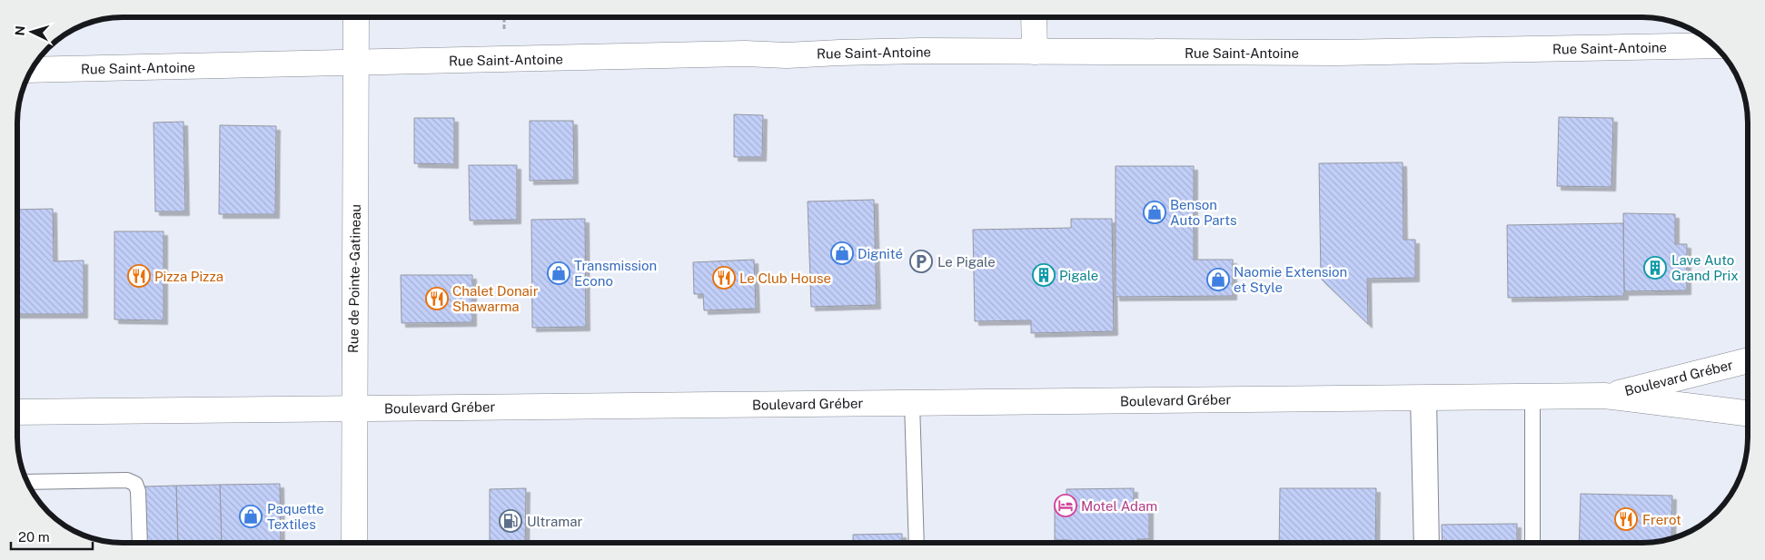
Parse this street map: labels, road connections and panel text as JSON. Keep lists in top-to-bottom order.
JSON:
{
  "streets": {
    "street": ["Rue Saint-Antoine", "Rue de Pointe-Gatineau", "Boulevard Gréber"]
  },
  "crossings": [
    ["Rue Saint-Antoine", "Rue de Pointe-Gatineau"],
    ["Rue de Pointe-Gatineau", "Boulevard Gréber"]
  ],
  "places": {
    "shop": [
      "Benson Auto Parts",
      "Dignité",
      "Transmission Econo",
      "Naomie Extension et Style",
      "Paquette Textiles"
    ],
    "parking": ["Le Pigale"],
    "building": ["Lave Auto Grand Prix", "Pigale"],
    "restaurant": [
      "Pizza Pizza",
      "Le Club House",
      "Chalet Donair Shawarma",
      "Frerot"
    ],
    "hotel": ["Motel Adam"],
    "fuel station": ["Ultramar"]
  },
  "scale_bar": "20 m",
  "north": "left"
}
